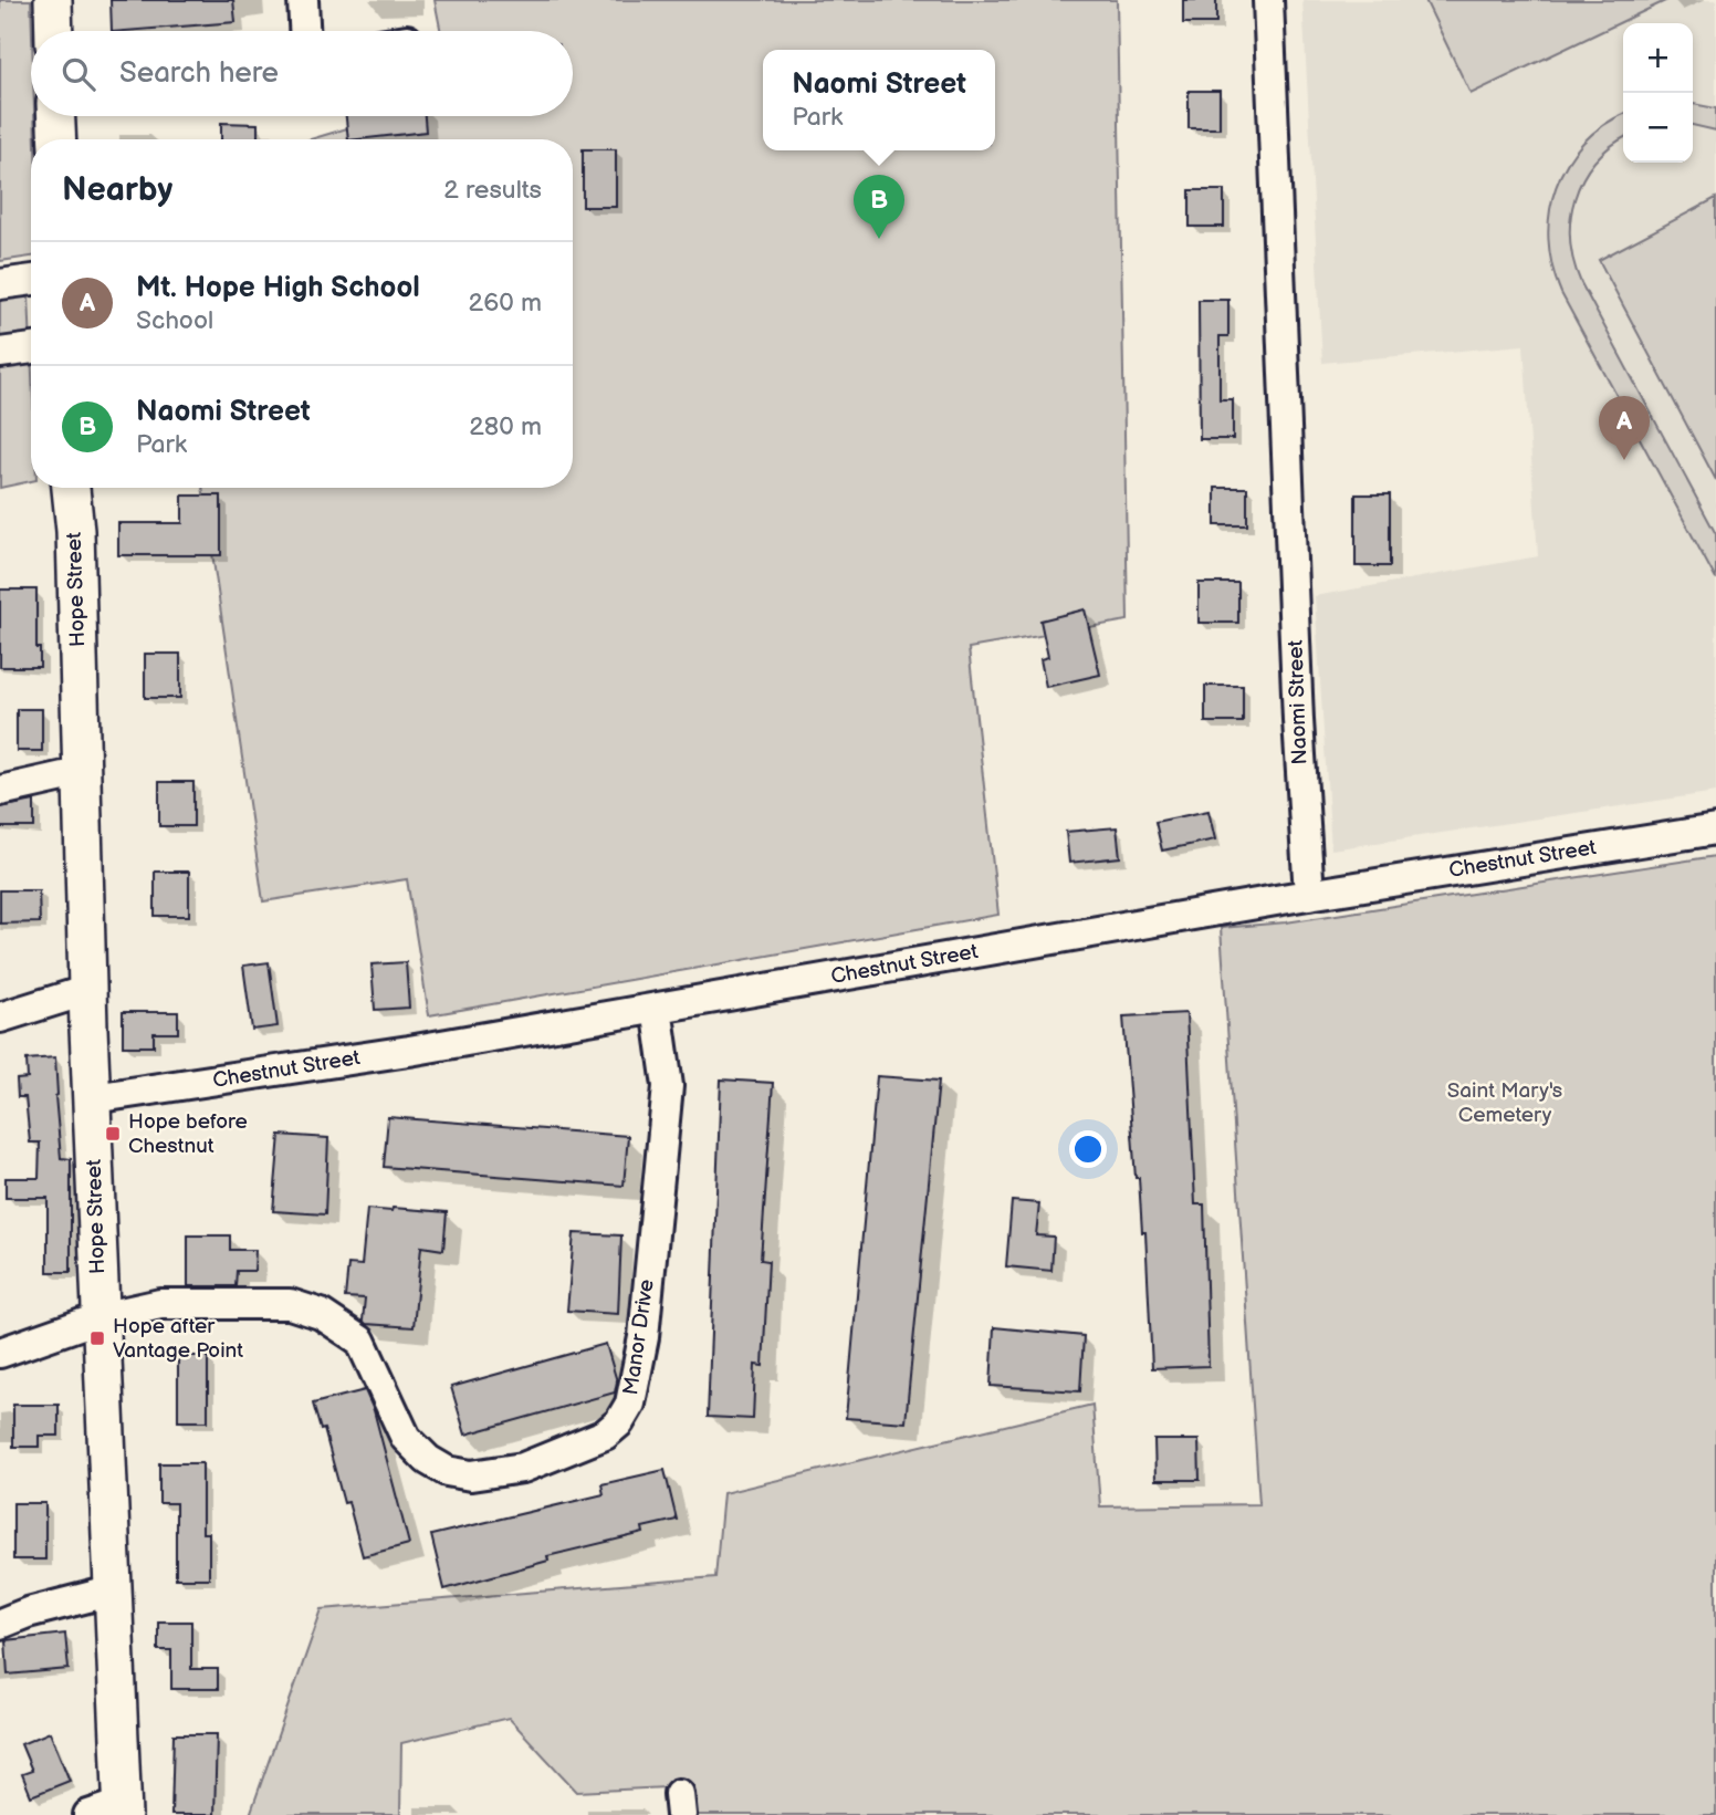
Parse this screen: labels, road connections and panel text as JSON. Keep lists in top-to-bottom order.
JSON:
{
  "streets": {
    "main road": ["Hope Street"],
    "street": ["Naomi Street", "Chestnut Street", "Manor Drive"]
  },
  "crossings": [
    ["Hope Street", "Chestnut Street"],
    ["Hope Street", "Manor Drive"],
    ["Naomi Street", "Chestnut Street"],
    ["Chestnut Street", "Manor Drive"]
  ],
  "parks": ["Saint Mary's Cemetery"],
  "places": {
    "transit": ["Hope before Chestnut", "Hope after Vantage Point"]
  },
  "page": {
    "map_buttons": ["+", "−"],
    "search": "Search here",
    "popup": ["Naomi Street", "Park"],
    "heading": ["Nearby", "2 results"],
    "pins": ["B", "A"],
    "list": [
      {
        "mark": "A",
        "name": "Mt. Hope High School",
        "note": "School",
        "value": "260 m"
      },
      {
        "mark": "B",
        "name": "Naomi Street",
        "note": "Park",
        "value": "280 m"
      }
    ]
  }
}
